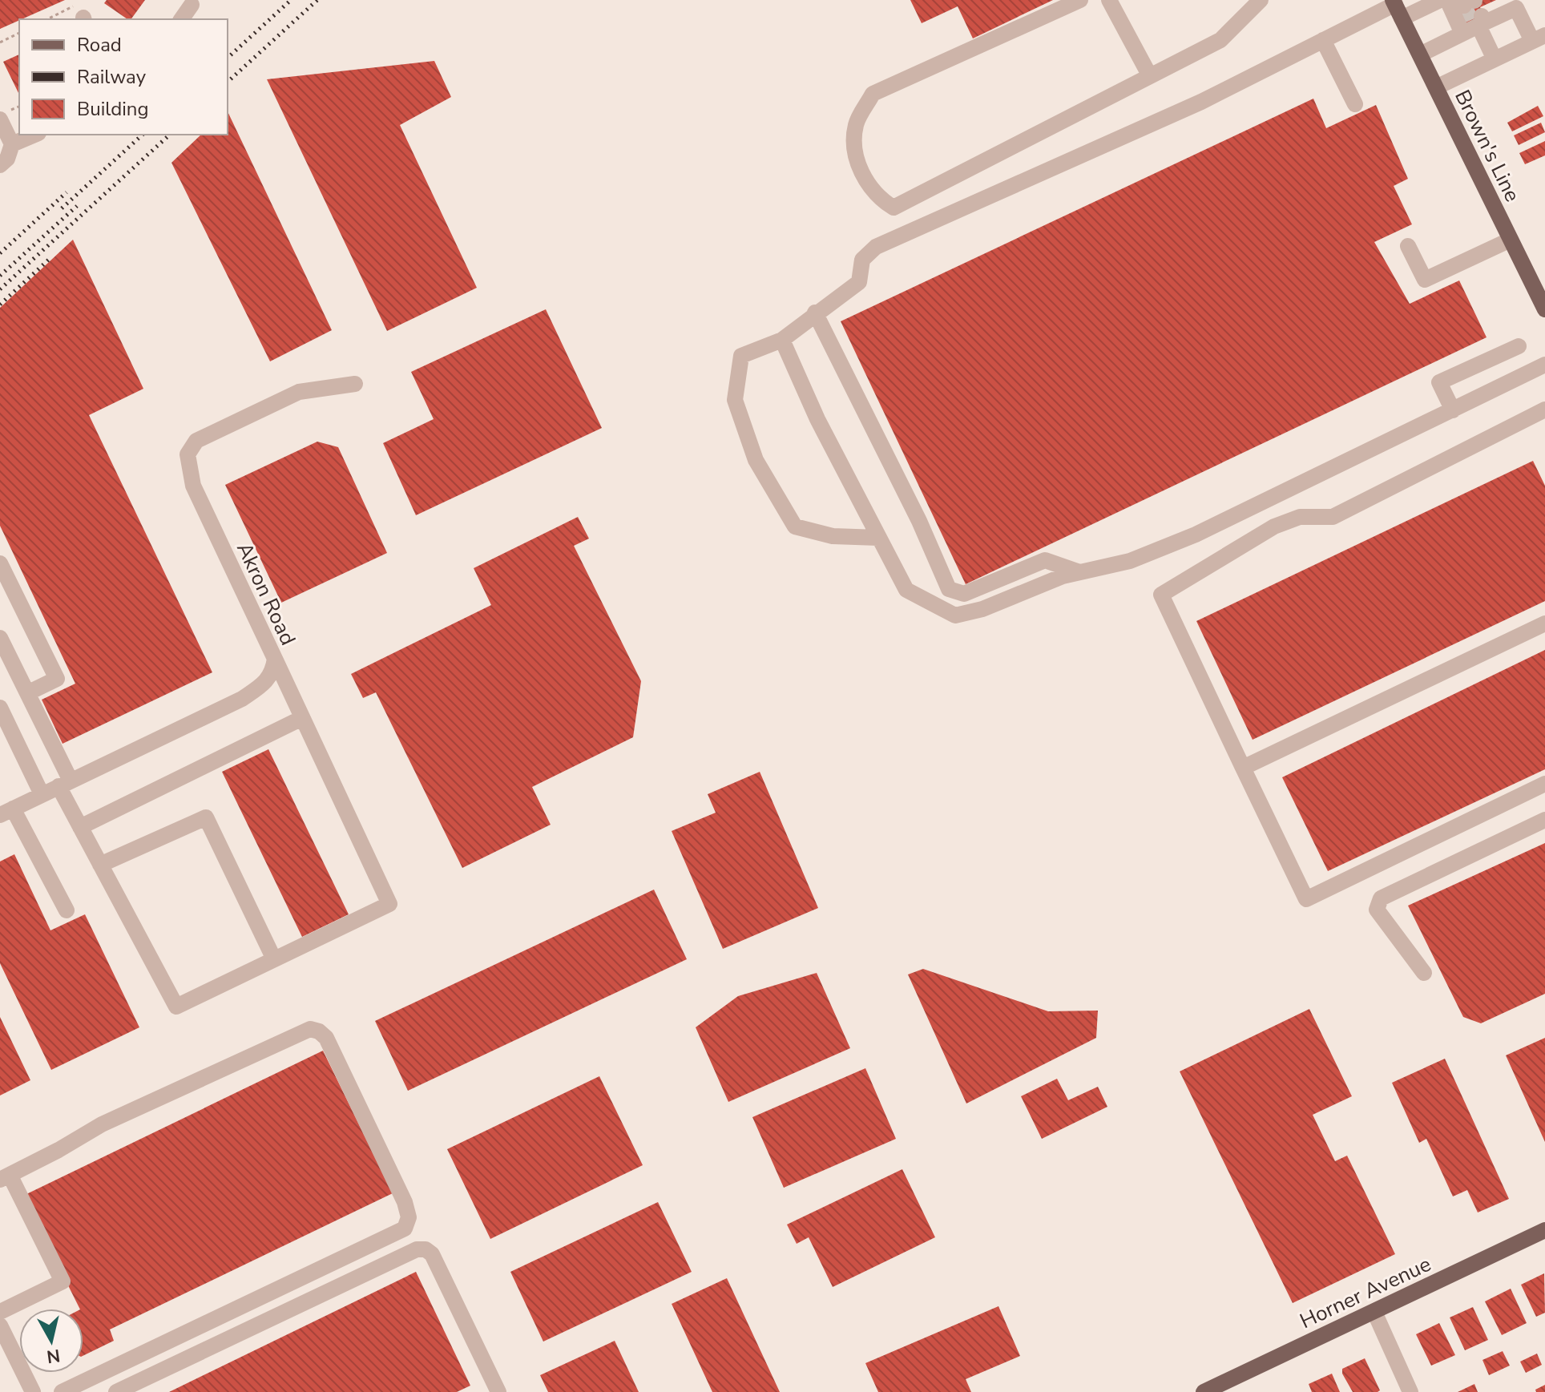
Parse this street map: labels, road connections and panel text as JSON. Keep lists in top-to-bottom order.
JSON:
{
  "streets": {
    "main road": ["Brown's Line", "Horner Avenue"],
    "street": ["Akron Road"]
  },
  "legend": ["Road", "Railway", "Building"],
  "north": "bottom"
}
